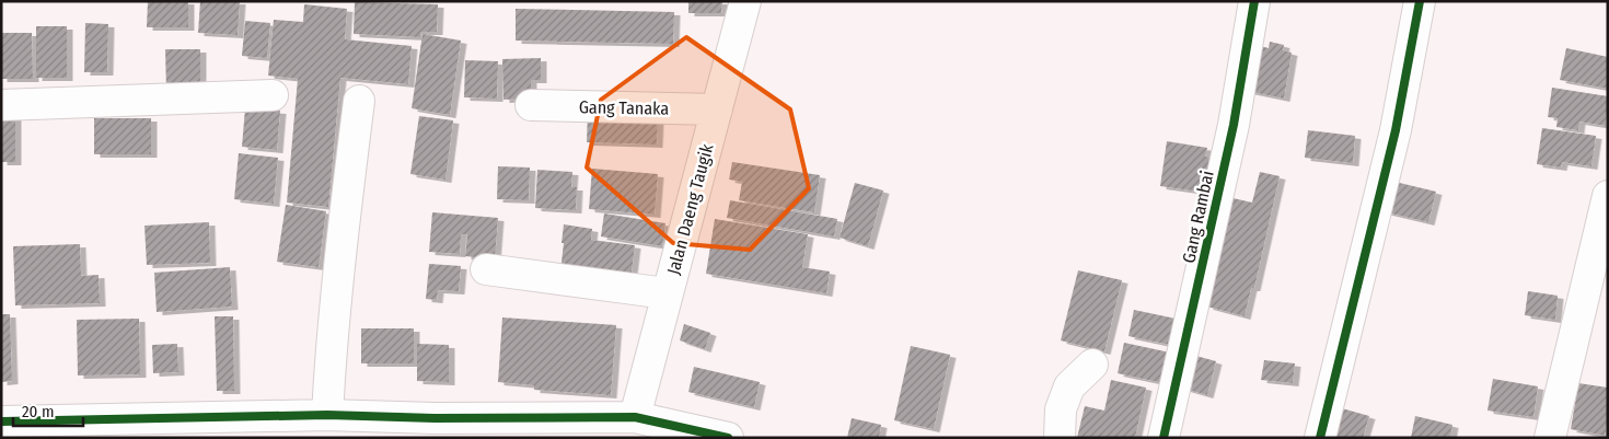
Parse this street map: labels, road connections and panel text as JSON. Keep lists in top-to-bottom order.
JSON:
{
  "streets": {
    "street": ["Gang Tanaka", "Jalan Daeng Taugik", "Gang Rambai"]
  },
  "crossings": [
    ["Gang Tanaka", "Jalan Daeng Taugik"]
  ],
  "scale_bar": "20 m"
}
